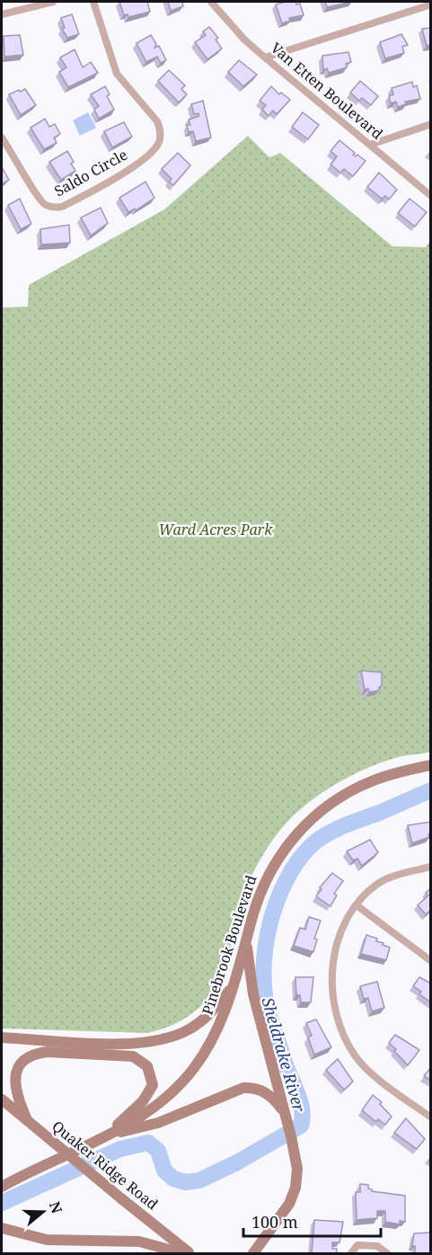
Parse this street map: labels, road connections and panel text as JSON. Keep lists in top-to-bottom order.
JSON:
{
  "streets": {
    "street": [
      "Van Etten Boulevard",
      "Saldo Circle",
      "Pinebrook Boulevard",
      "Quaker Ridge Road"
    ]
  },
  "water": ["Sheldrake River"],
  "parks": ["Ward Acres Park"],
  "scale_bar": "100 m",
  "north": "right"
}
